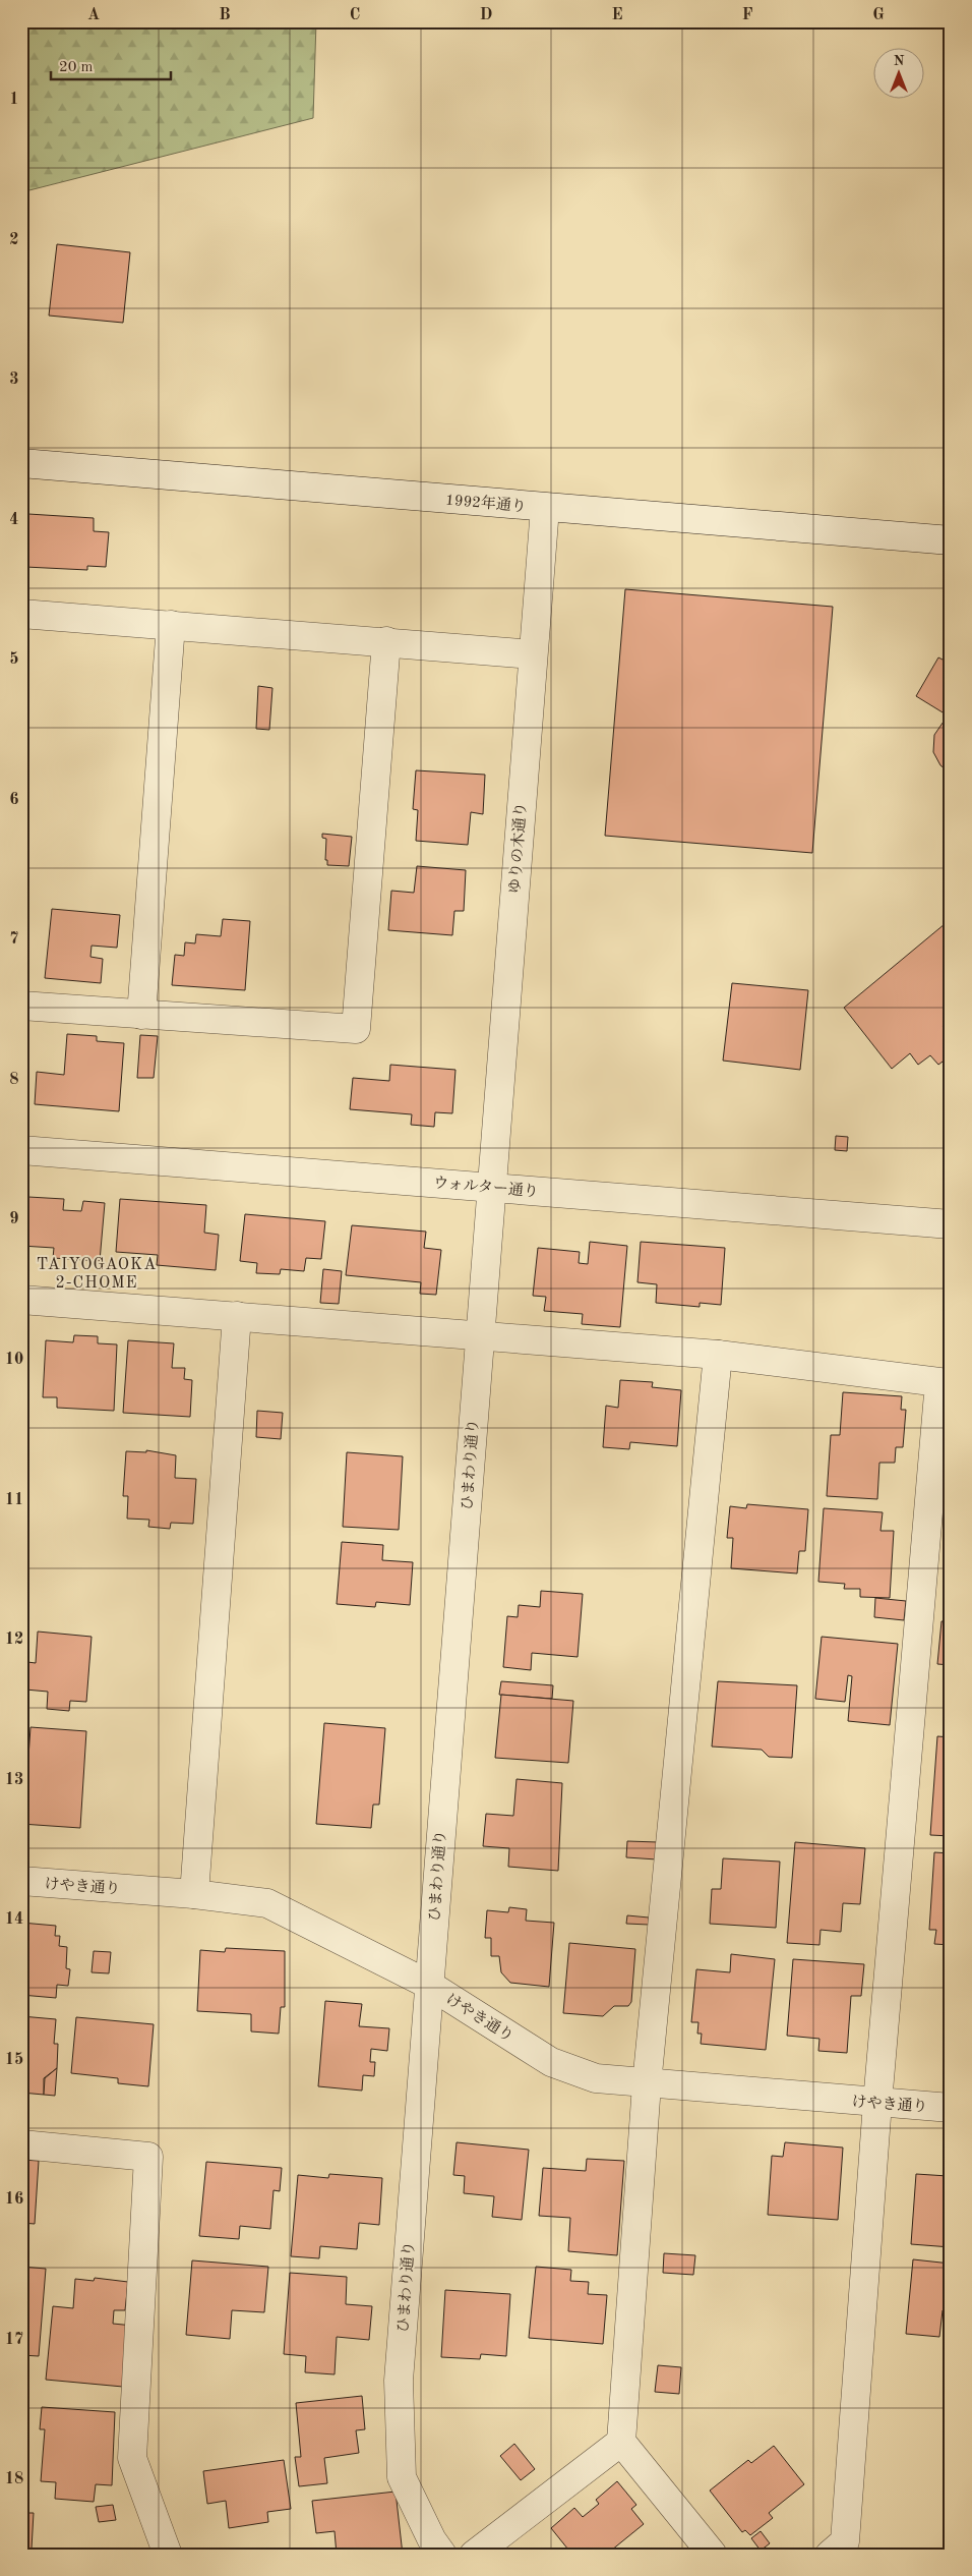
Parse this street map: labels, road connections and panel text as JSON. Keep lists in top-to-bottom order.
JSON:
{
  "streets": {
    "street": [
      "1992年通り",
      "ゆりの木通り",
      "ウォルター通り",
      "ひまわり通り",
      "けやき通り"
    ]
  },
  "crossings": [
    ["1992年通り", "ゆりの木通り"],
    ["ゆりの木通り", "ウォルター通り"],
    ["ゆりの木通り", "ひまわり通り"],
    ["ウォルター通り", "ひまわり通り"],
    ["ひまわり通り", "けやき通り"]
  ],
  "districts": ["TAIYOGAOKA 2-CHOME"],
  "scale_bar": "20 m",
  "north": "top",
  "grid": {
    "columns": [
      "A",
      "B",
      "C",
      "D",
      "E",
      "F",
      "G"
    ],
    "rows": [
      "1",
      "2",
      "3",
      "4",
      "5",
      "6",
      "7",
      "8",
      "9",
      "10",
      "11",
      "12",
      "13",
      "14",
      "15",
      "16",
      "17",
      "18"
    ]
  }
}
